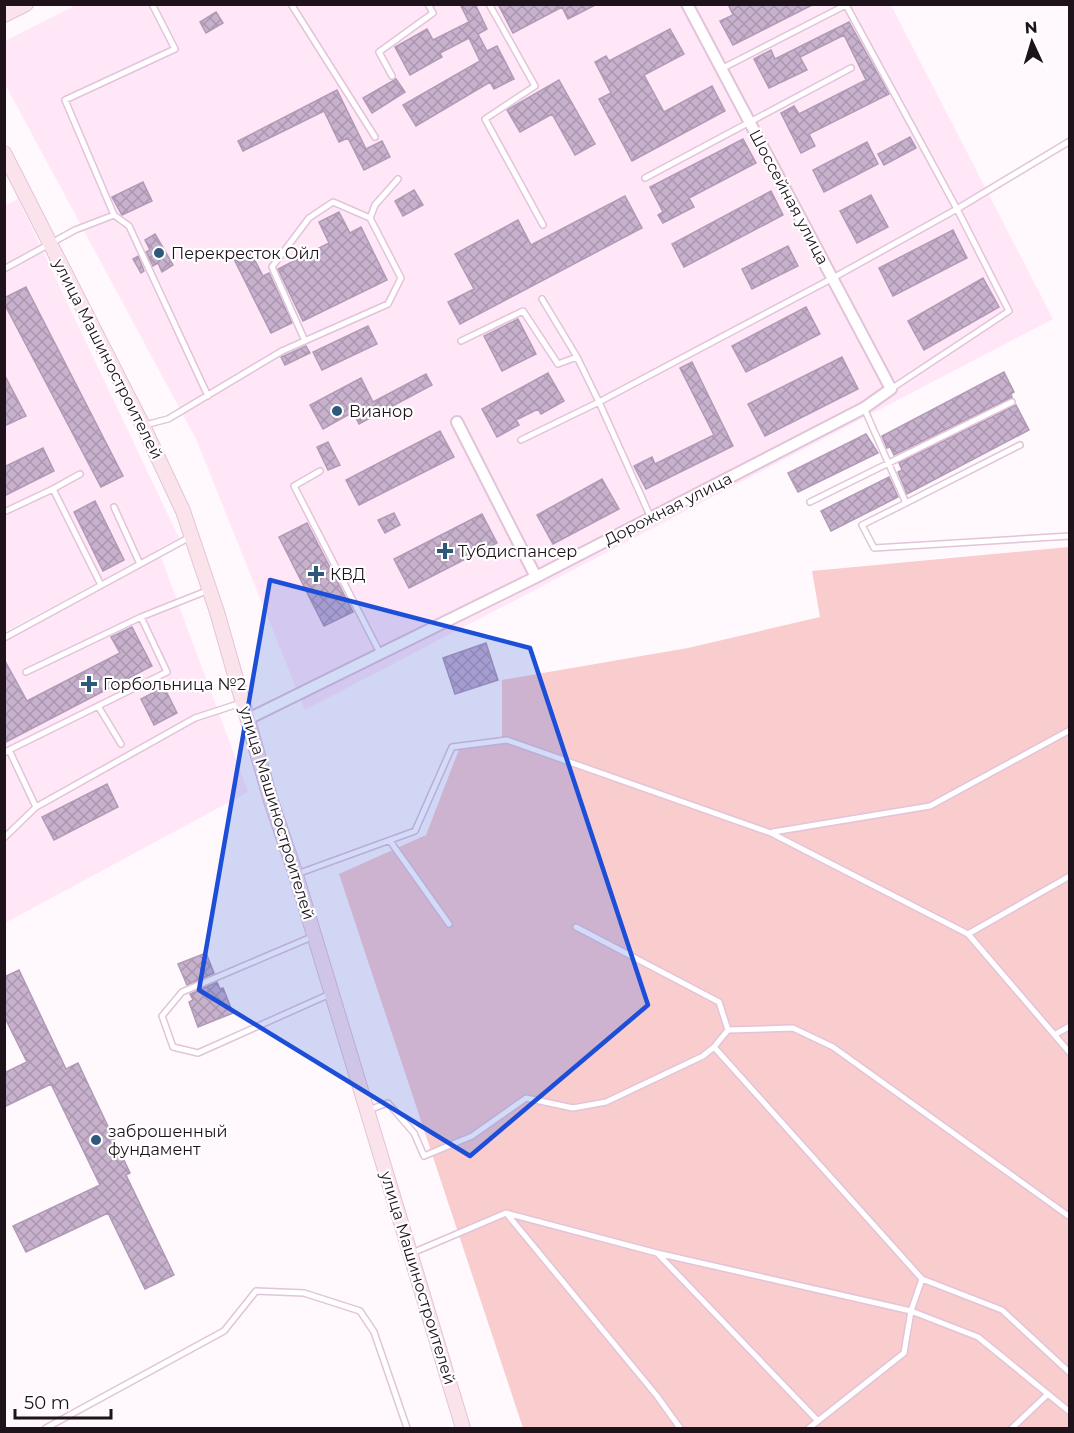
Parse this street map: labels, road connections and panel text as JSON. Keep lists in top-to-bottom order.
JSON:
{
  "streets": {
    "street": ["Шоссейная улица", "улица Машиностроителей", "Дорожная улица"]
  },
  "crossings": [
    ["Шоссейная улица", "Дорожная улица"],
    ["улица Машиностроителей", "Дорожная улица"]
  ],
  "places": {
    "other": ["Перекресток Ойл", "Вианор", "заброшенный фундамент"],
    "health": ["Тубдиспансер", "КВД", "Горбольница №2"]
  },
  "scale_bar": "50 m",
  "north": "top"
}
